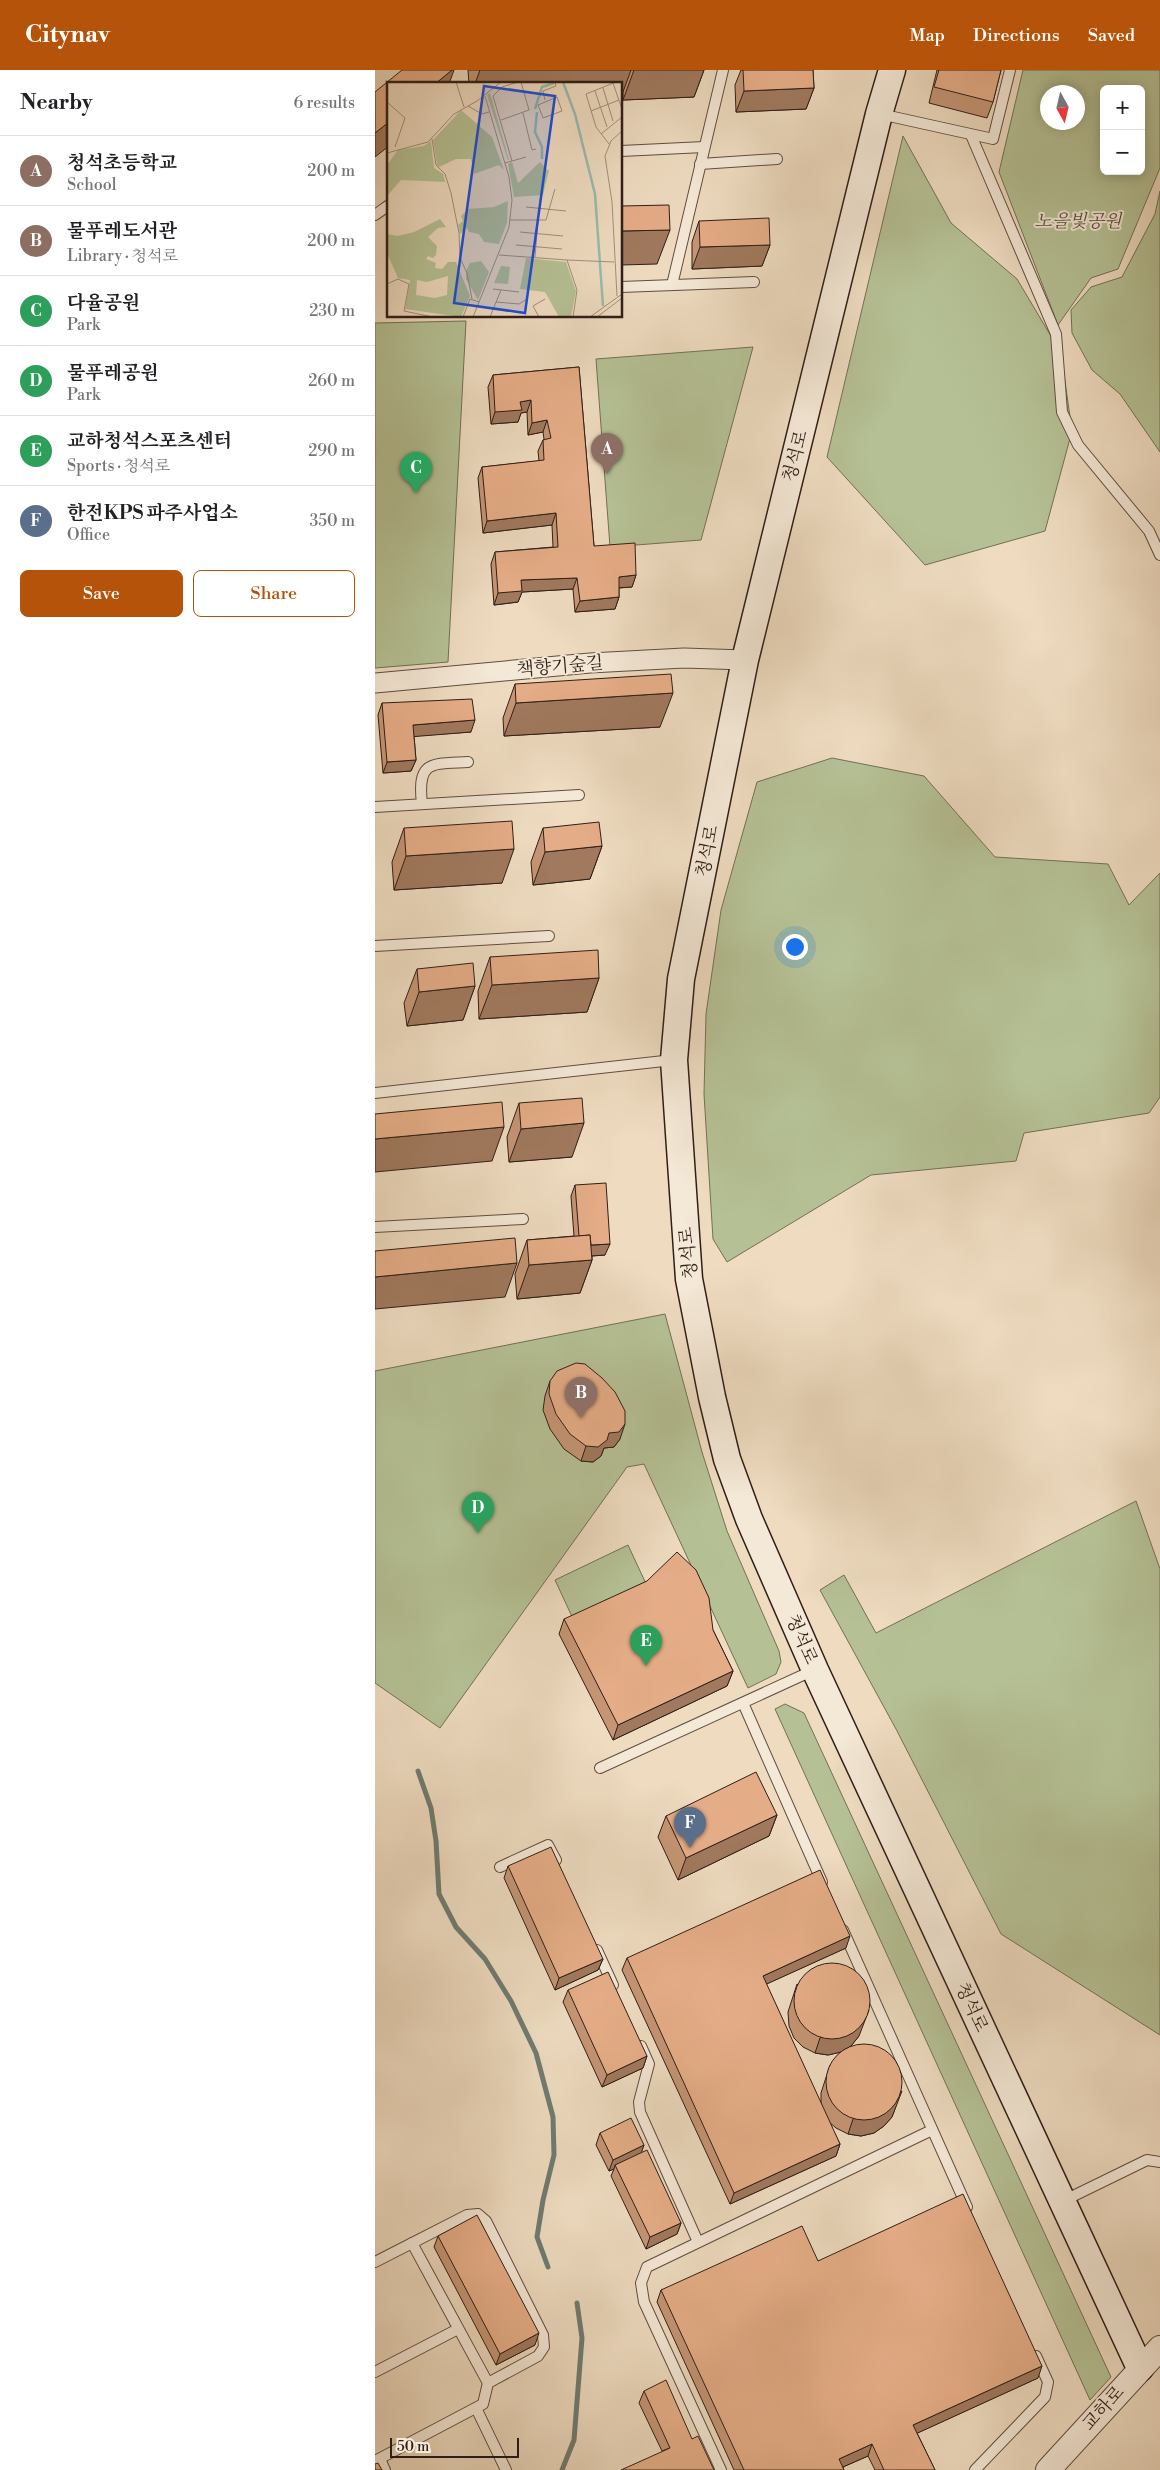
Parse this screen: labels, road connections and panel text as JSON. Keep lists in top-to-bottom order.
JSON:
{
  "streets": {
    "main road": ["청석로"],
    "street": ["책향기숲길", "교하로"]
  },
  "crossings": [
    ["청석로", "책향기숲길"],
    ["청석로", "교하로"]
  ],
  "parks": ["노을빛공원"],
  "scale_bar": "50 m",
  "north": "bottom",
  "page": {
    "header": "Citynav",
    "nav": ["Map", "Directions", "Saved"],
    "heading": ["Nearby", "6 results"],
    "map_buttons": ["+", "−"],
    "list": [
      {
        "mark": "A",
        "name": "청석초등학교",
        "note": "School",
        "value": "200 m"
      },
      {
        "mark": "B",
        "name": "물푸레도서관",
        "note": "Library · 청석로",
        "value": "200 m"
      },
      {
        "mark": "C",
        "name": "다율공원",
        "note": "Park",
        "value": "230 m"
      },
      {
        "mark": "D",
        "name": "물푸레공원",
        "note": "Park",
        "value": "260 m"
      },
      {
        "mark": "E",
        "name": "교하청석스포츠센터",
        "note": "Sports · 청석로",
        "value": "290 m"
      },
      {
        "mark": "F",
        "name": "한전KPS 파주사업소",
        "note": "Office",
        "value": "350 m"
      }
    ],
    "pins": [
      "A",
      "C",
      "B",
      "D",
      "E",
      "F"
    ],
    "buttons": ["Save", "Share"],
    "scale": "50 m"
  }
}
